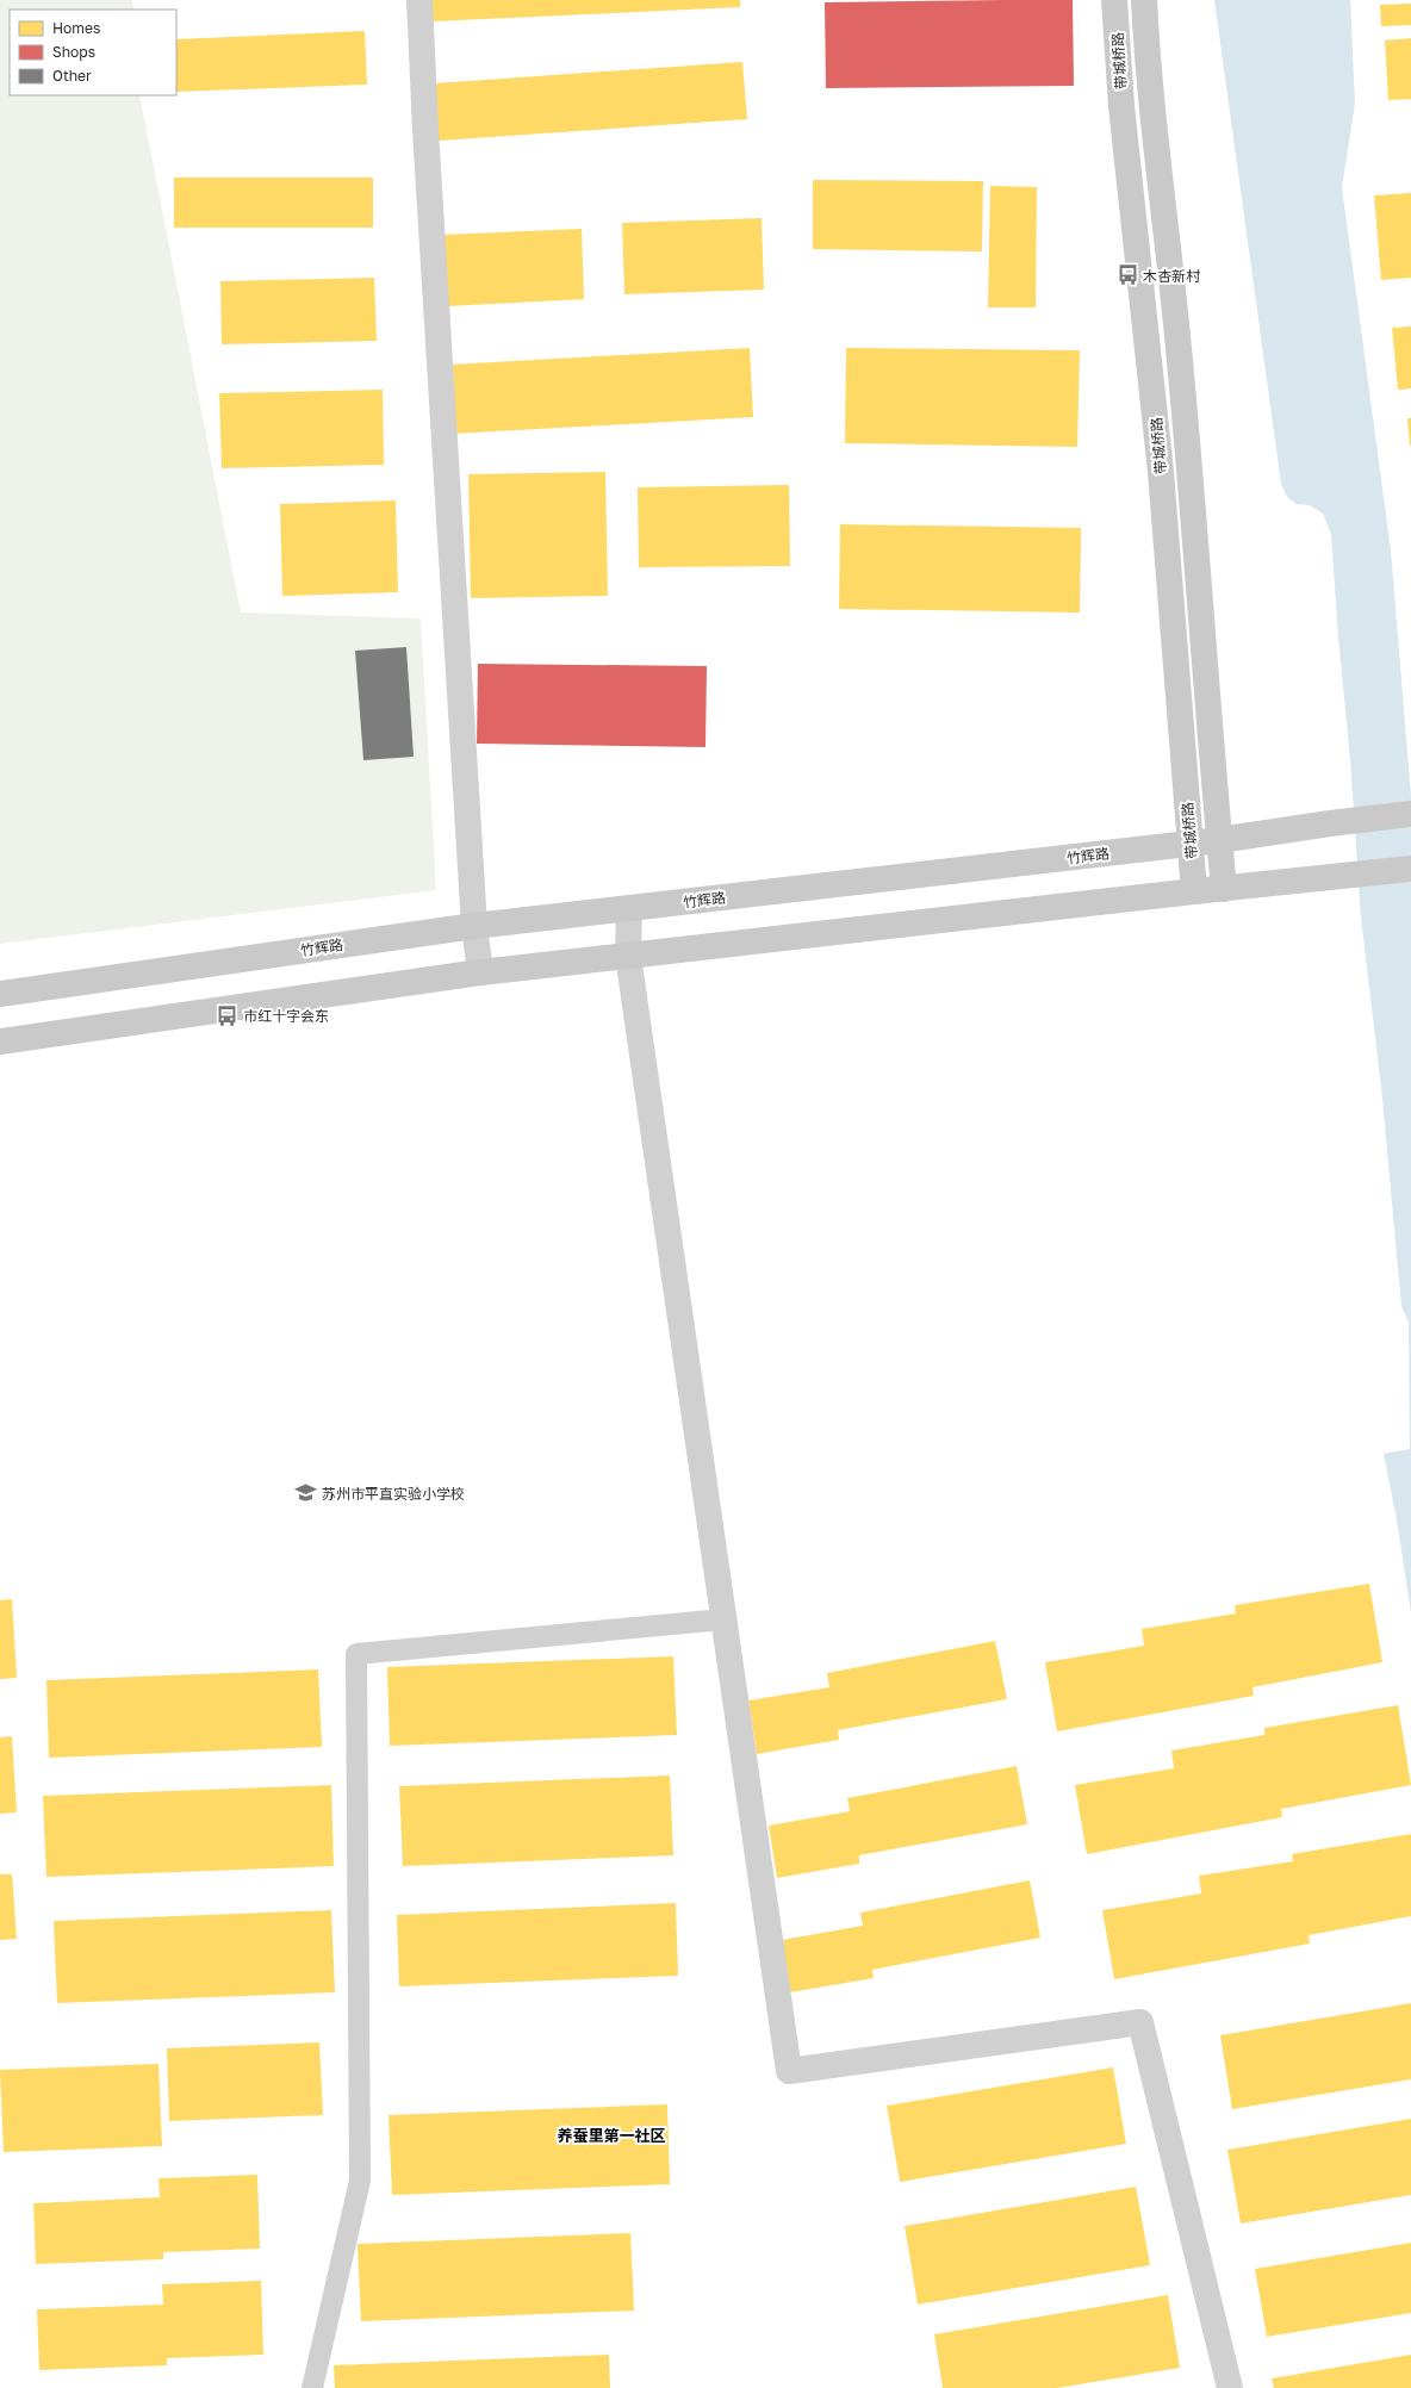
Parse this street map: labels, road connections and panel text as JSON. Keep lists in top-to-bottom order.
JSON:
{
  "streets": {
    "main road": ["带城桥路", "竹辉路"]
  },
  "crossings": [
    ["带城桥路", "竹辉路"]
  ],
  "districts": ["养蚕里第一社区"],
  "places": {
    "bus stop": ["木杏新村", "市红十字会东"],
    "school or university": ["苏州市平直实验小学校"]
  },
  "legend": ["Homes", "Shops", "Other"]
}
